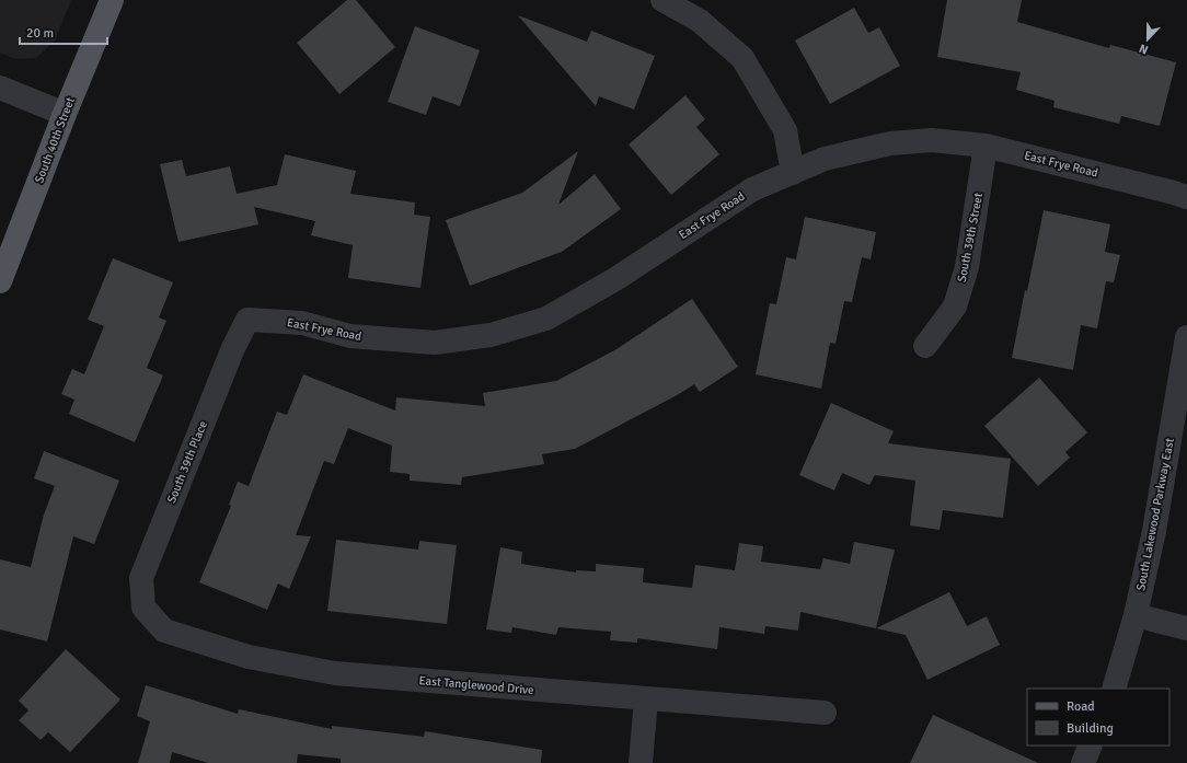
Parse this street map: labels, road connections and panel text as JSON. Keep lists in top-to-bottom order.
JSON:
{
  "streets": {
    "main road": ["South 40th Street"],
    "street": [
      "East Frye Road",
      "South 39th Street",
      "South 39th Place",
      "South Lakewood Parkway East",
      "East Tanglewood Drive"
    ]
  },
  "crossings": [
    ["East Frye Road", "South 39th Street"],
    ["East Frye Road", "South 39th Place"],
    ["South 39th Place", "East Tanglewood Drive"]
  ],
  "legend": ["Road", "Building"],
  "scale_bar": "20 m",
  "north": "bottom"
}
